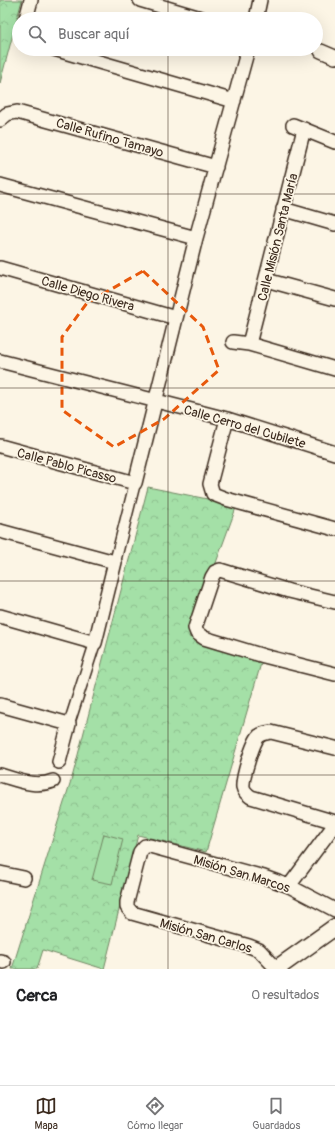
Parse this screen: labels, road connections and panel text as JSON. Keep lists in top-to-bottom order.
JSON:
{
  "streets": {
    "street": [
      "Calle Rufino Tamayo",
      "Calle Misión Santa María",
      "Calle Diego Rivera",
      "Calle Cerro del Cubilete",
      "Calle Pablo Picasso",
      "Misión San Marcos",
      "Misión San Carlos"
    ]
  },
  "crossings": [
    ["Misión San Marcos", "Misión San Carlos"]
  ],
  "page": {
    "search": "Buscar aquí",
    "heading": ["Cerca", "0 resultados"],
    "nav": ["Mapa", "Cómo llegar", "Guardados"]
  }
}
